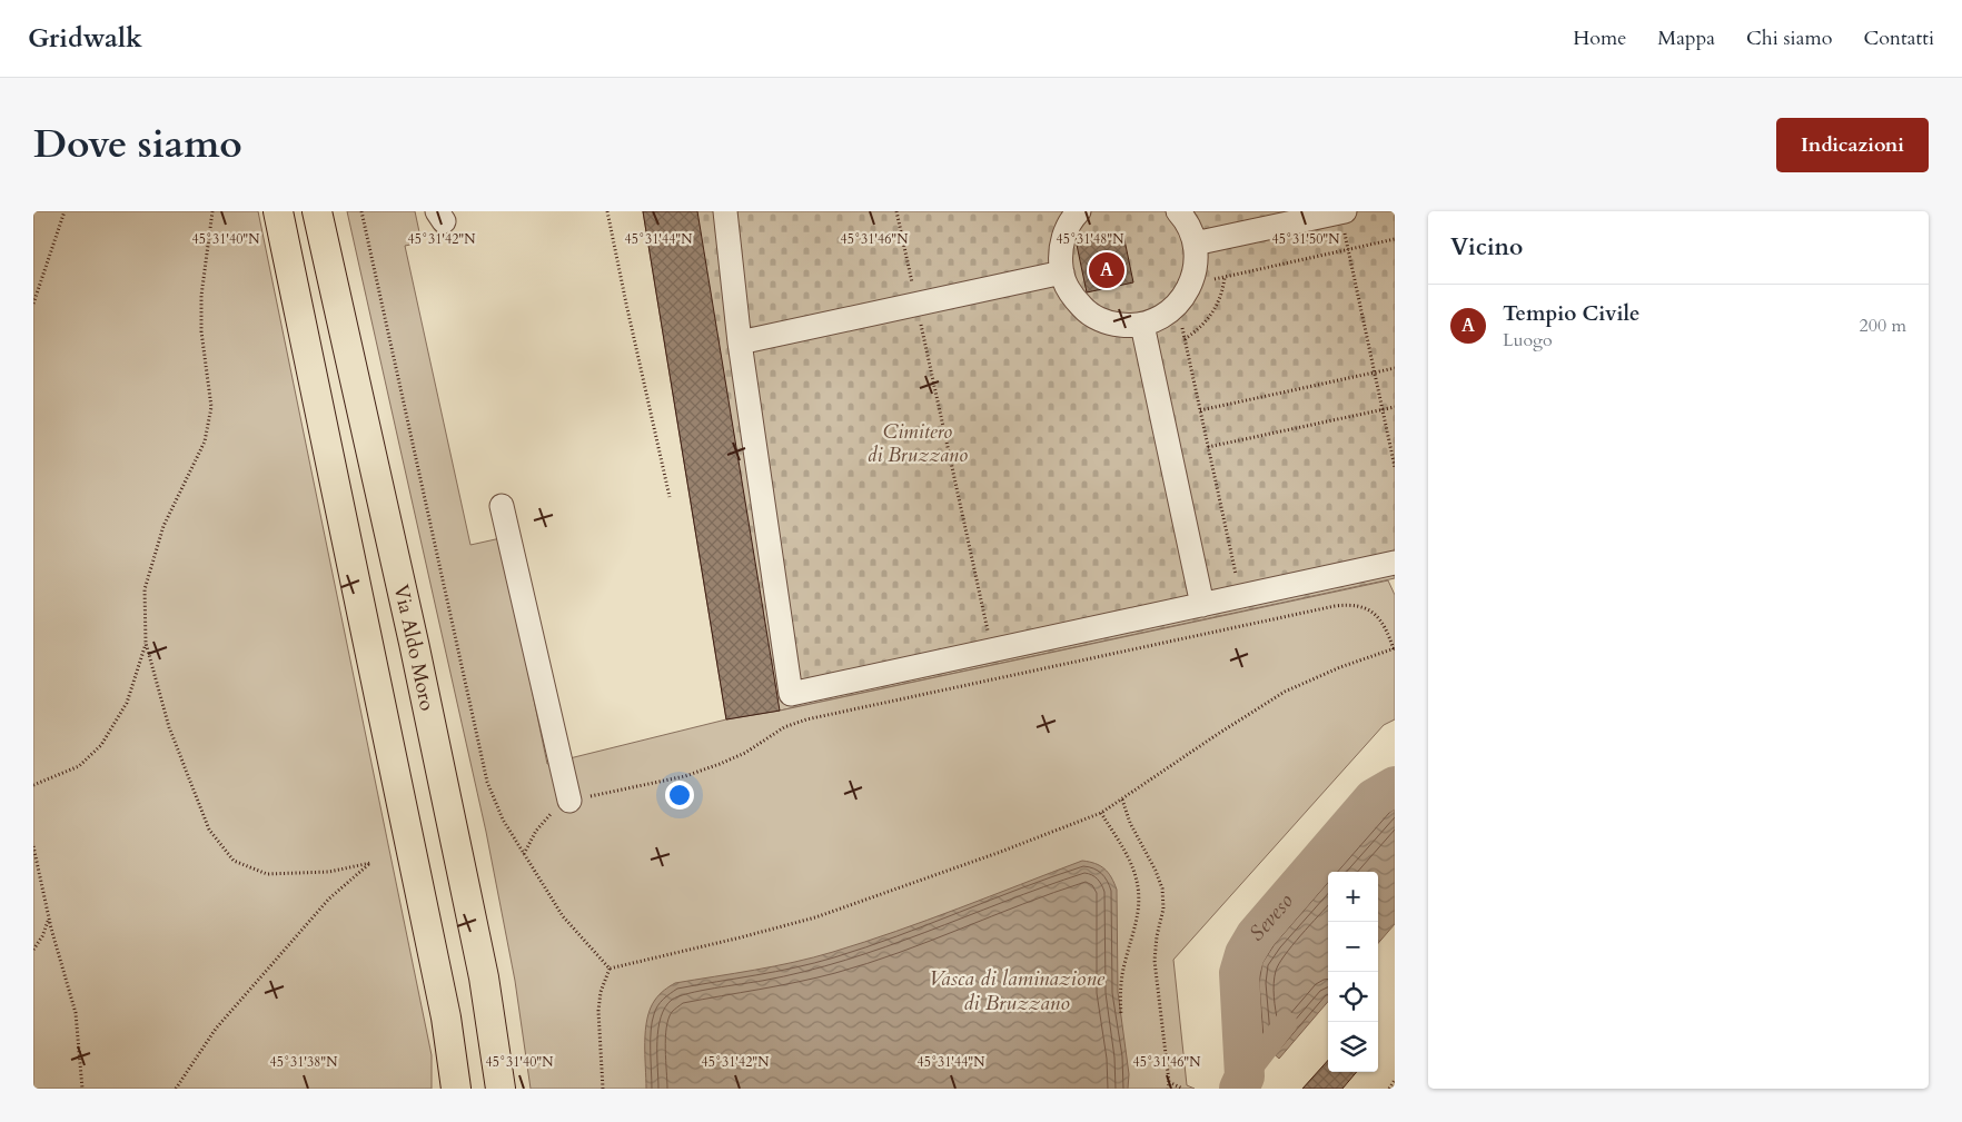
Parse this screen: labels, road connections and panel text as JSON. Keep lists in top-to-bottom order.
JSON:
{
  "streets": {
    "main road": ["Via Aldo Moro"]
  },
  "water": ["Seveso", "Vasca di laminazione di Bruzzano"],
  "parks": ["Cimitero di Bruzzano"],
  "page": {
    "header": "Gridwalk",
    "nav": [
      "Home",
      "Mappa",
      "Chi siamo",
      "Contatti"
    ],
    "title": "Dove siamo",
    "buttons": "Indicazioni",
    "heading": "Vicino",
    "pins": "A",
    "list": [
      {
        "mark": "A",
        "name": "Tempio Civile",
        "note": "Luogo",
        "value": "200 m"
      }
    ],
    "map_buttons": ["+", "−"]
  },
  "coordinates": [
    "45°31'40\"N",
    "45°31'42\"N",
    "45°31'44\"N",
    "45°31'46\"N",
    "45°31'48\"N",
    "45°31'50\"N",
    "45°31'38\"N"
  ]
}
